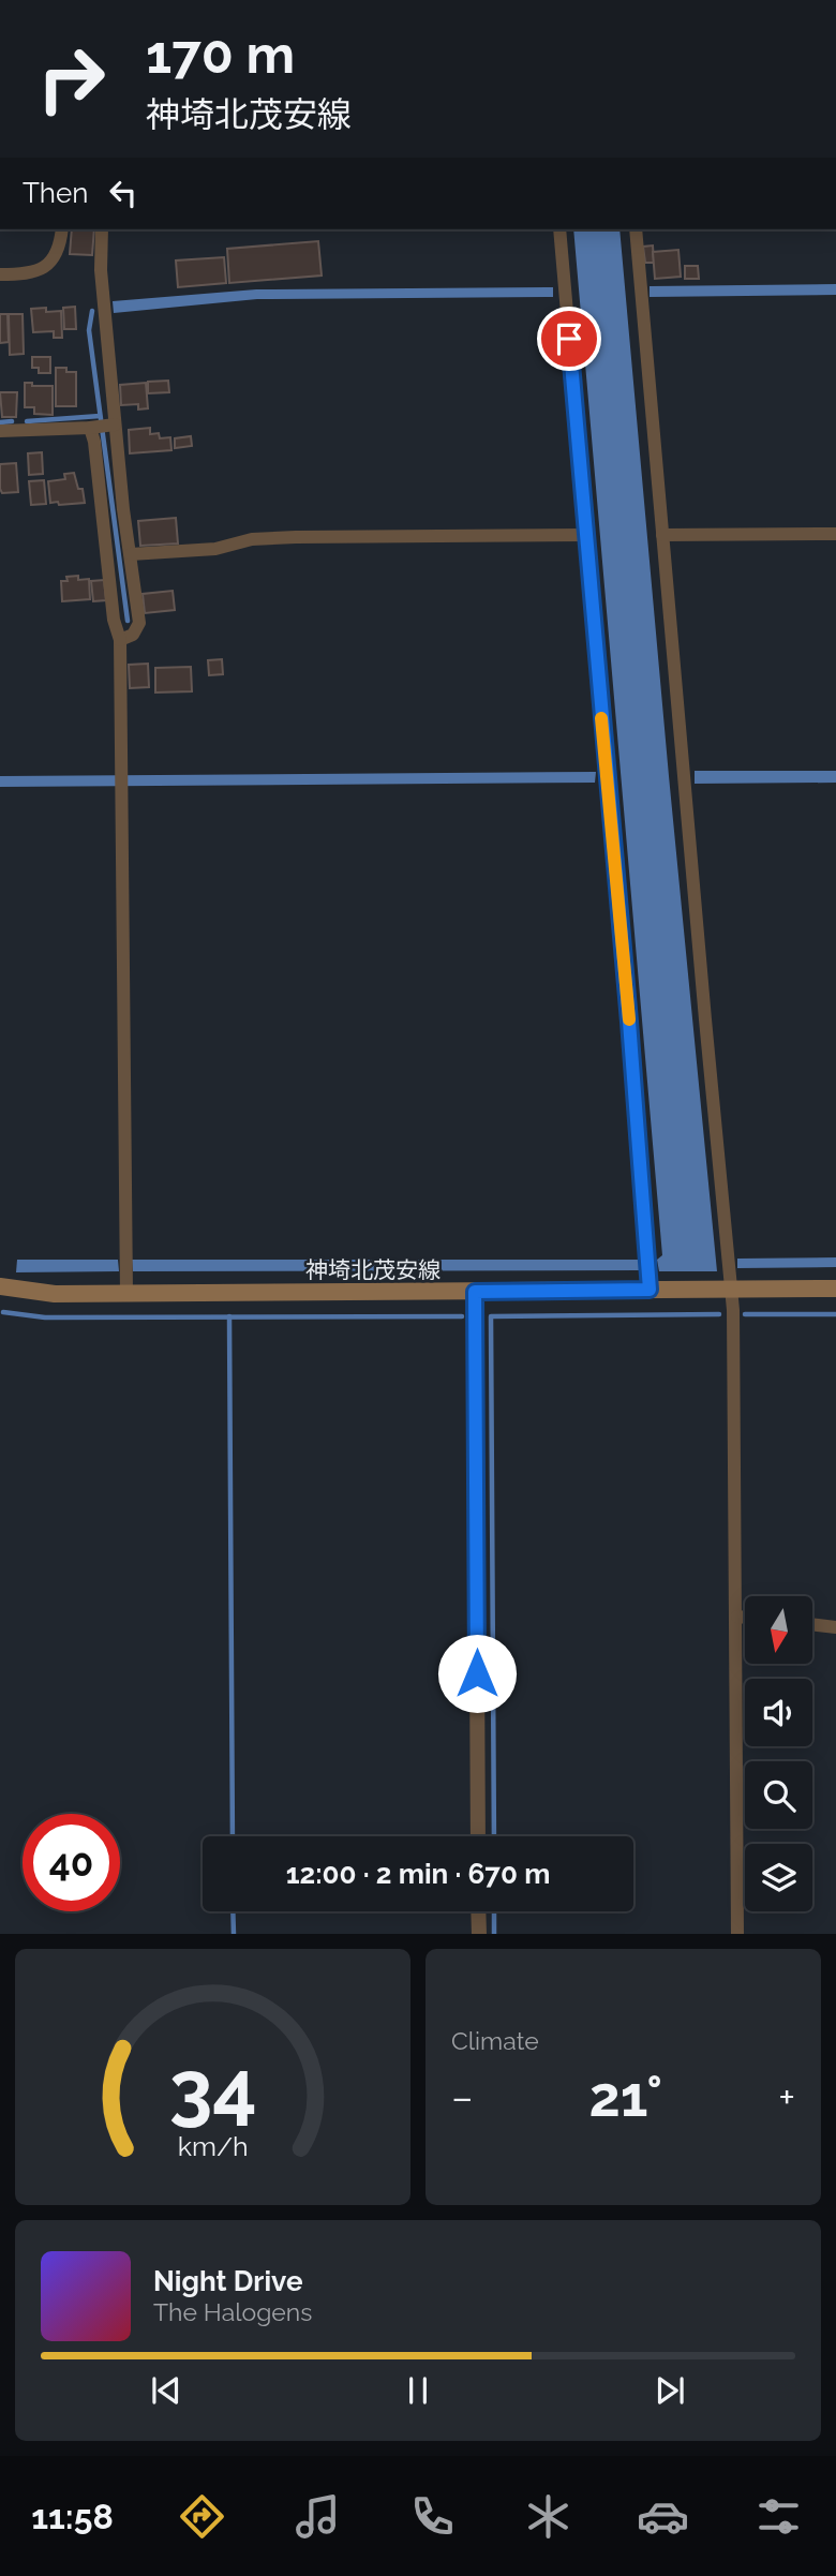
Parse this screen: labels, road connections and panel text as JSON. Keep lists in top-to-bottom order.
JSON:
{
  "streets": {
    "main road": ["神埼北茂安線"]
  },
  "north": "bottom",
  "page": {
    "turn": ["170 m", "神埼北茂安線"],
    "then": "Then",
    "limit": "40",
    "trip": "12:00 · 2 min · 670 m",
    "tile": "Climate",
    "heat": ["−", "21°", "+"],
    "song": ["Night Drive", "The Halogens"],
    "tabs": "11:58",
    "gauge": ["34", "km/h"]
  }
}
